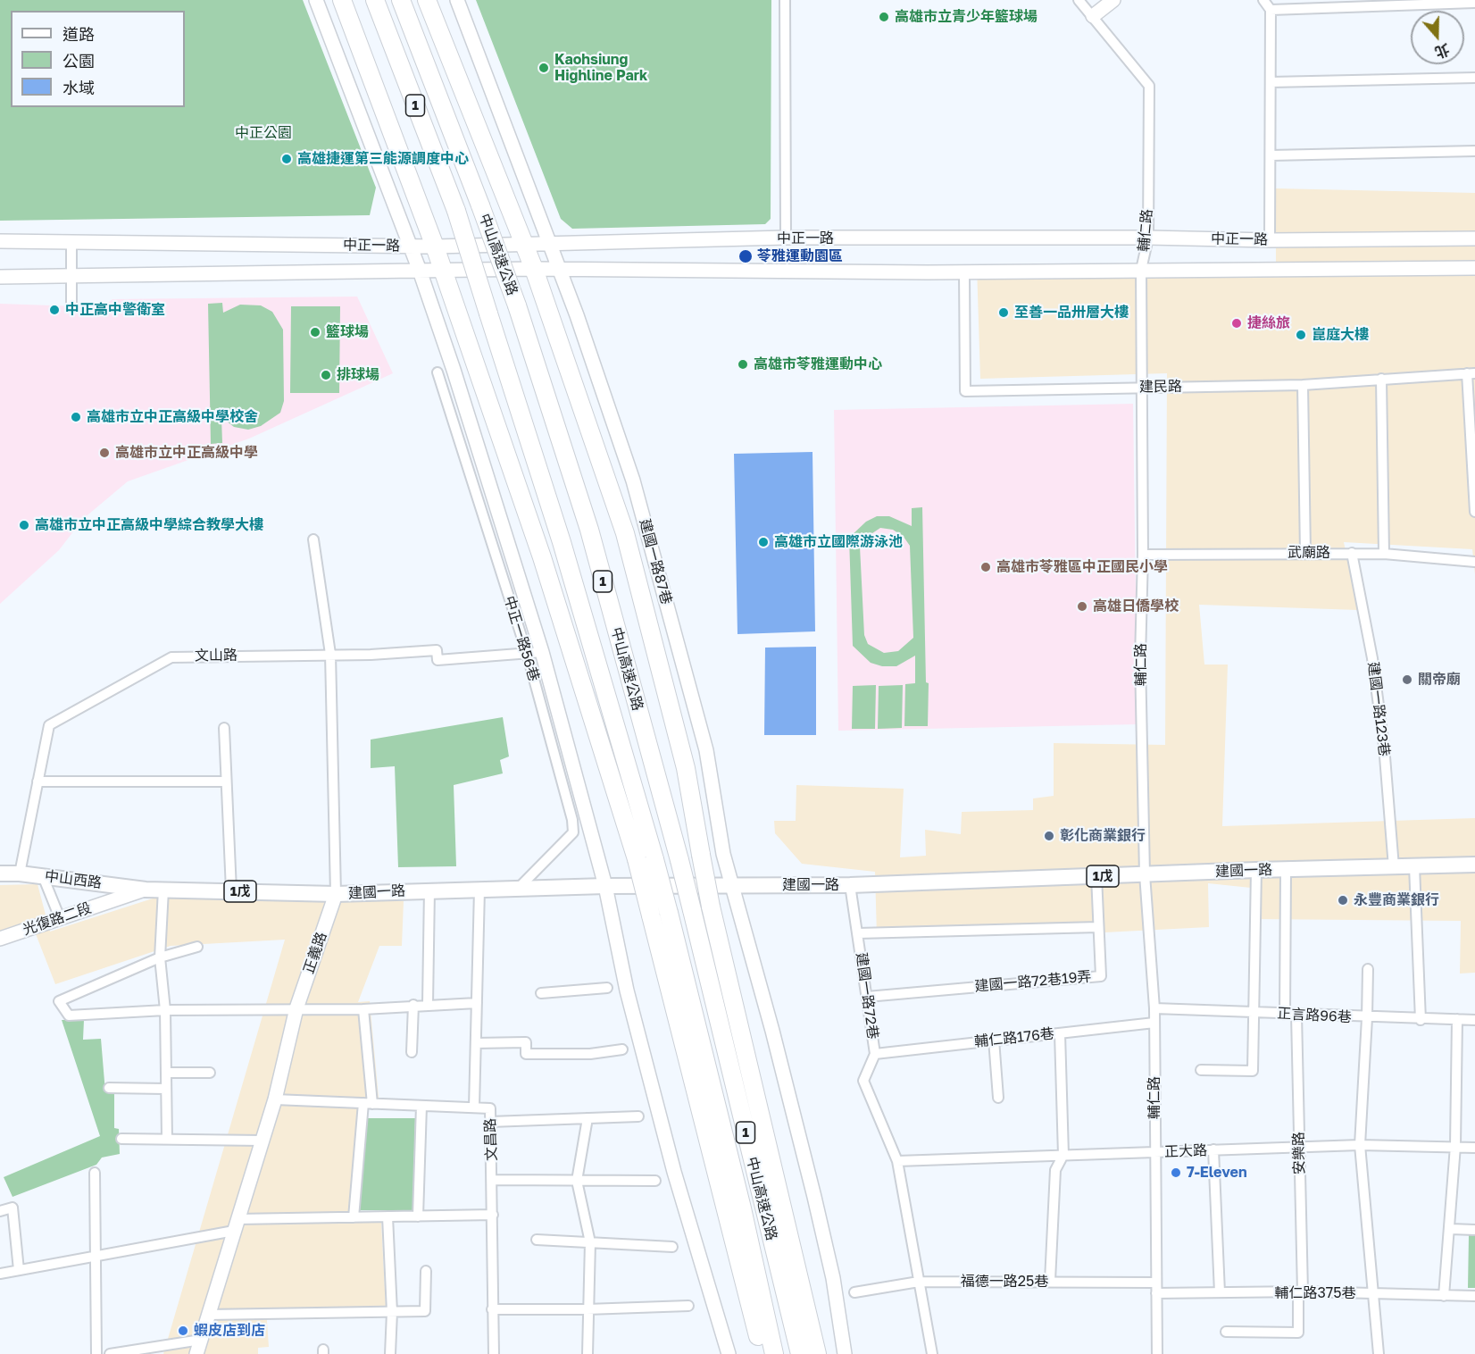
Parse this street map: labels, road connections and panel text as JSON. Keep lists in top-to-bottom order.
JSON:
{
  "streets": {
    "highway": ["1", "中山高速公路"],
    "main road": ["建國一路", "1戊", "中山西路"],
    "street": [
      "輔仁路",
      "中正一路",
      "建民路",
      "武廟路",
      "建國一路87巷",
      "中正一路56巷",
      "文山路",
      "建國一路123巷",
      "光復路二段",
      "正義路",
      "建國一路72巷19弄",
      "建國一路72巷",
      "正言路96巷",
      "輔仁路176巷",
      "文昌路",
      "正大路",
      "安樂路",
      "福德一路25巷",
      "輔仁路375巷"
    ]
  },
  "crossings": [
    ["輔仁路", "中正一路"],
    ["輔仁路", "建民路"],
    ["輔仁路", "武廟路"],
    ["輔仁路", "建國一路"],
    ["輔仁路", "正言路96巷"],
    ["輔仁路", "輔仁路176巷"],
    ["輔仁路", "正大路"],
    ["輔仁路", "福德一路25巷"],
    ["輔仁路", "輔仁路375巷"],
    ["中正一路", "建民路"],
    ["中正一路", "建國一路87巷"],
    ["武廟路", "建國一路123巷"],
    ["建國一路87巷", "建國一路"],
    ["中正一路56巷", "文山路"],
    ["中正一路56巷", "建國一路"],
    ["文山路", "中山西路"],
    ["文山路", "正義路"],
    ["建國一路123巷", "建國一路"],
    ["建國一路", "中山西路"],
    ["建國一路", "光復路二段"],
    ["建國一路", "正義路"],
    ["建國一路", "建國一路72巷19弄"],
    ["建國一路", "建國一路72巷"],
    ["中山西路", "光復路二段"],
    ["正義路", "文昌路"],
    ["建國一路72巷19弄", "建國一路72巷"],
    ["建國一路72巷", "輔仁路176巷"],
    ["建國一路72巷", "正大路"],
    ["建國一路72巷", "福德一路25巷"],
    ["正言路96巷", "安樂路"],
    ["正大路", "安樂路"],
    ["安樂路", "輔仁路375巷"]
  ],
  "parks": ["中正公園"],
  "places": [
    "高雄市立青少年籃球場",
    "Kaohsiung Highline Park",
    "高雄捷運第三能源調度中心",
    "苓雅運動園區",
    "中正高中警衛室",
    "至善一品卅層大樓",
    "捷絲旅",
    "籃球場",
    "崑庭大樓",
    "高雄市苓雅運動中心",
    "排球場",
    "高雄市立中正高級中學校舍",
    "高雄市立中正高級中學",
    "高雄市立中正高級中學綜合教學大樓",
    "高雄市立國際游泳池",
    "高雄市苓雅區中正國民小學",
    "高雄日僑學校",
    "關帝廟",
    "彰化商業銀行",
    "永豐商業銀行",
    "7-Eleven",
    "蝦皮店到店"
  ],
  "legend": ["道路", "公園", "水域"],
  "north": "bottom"
}
